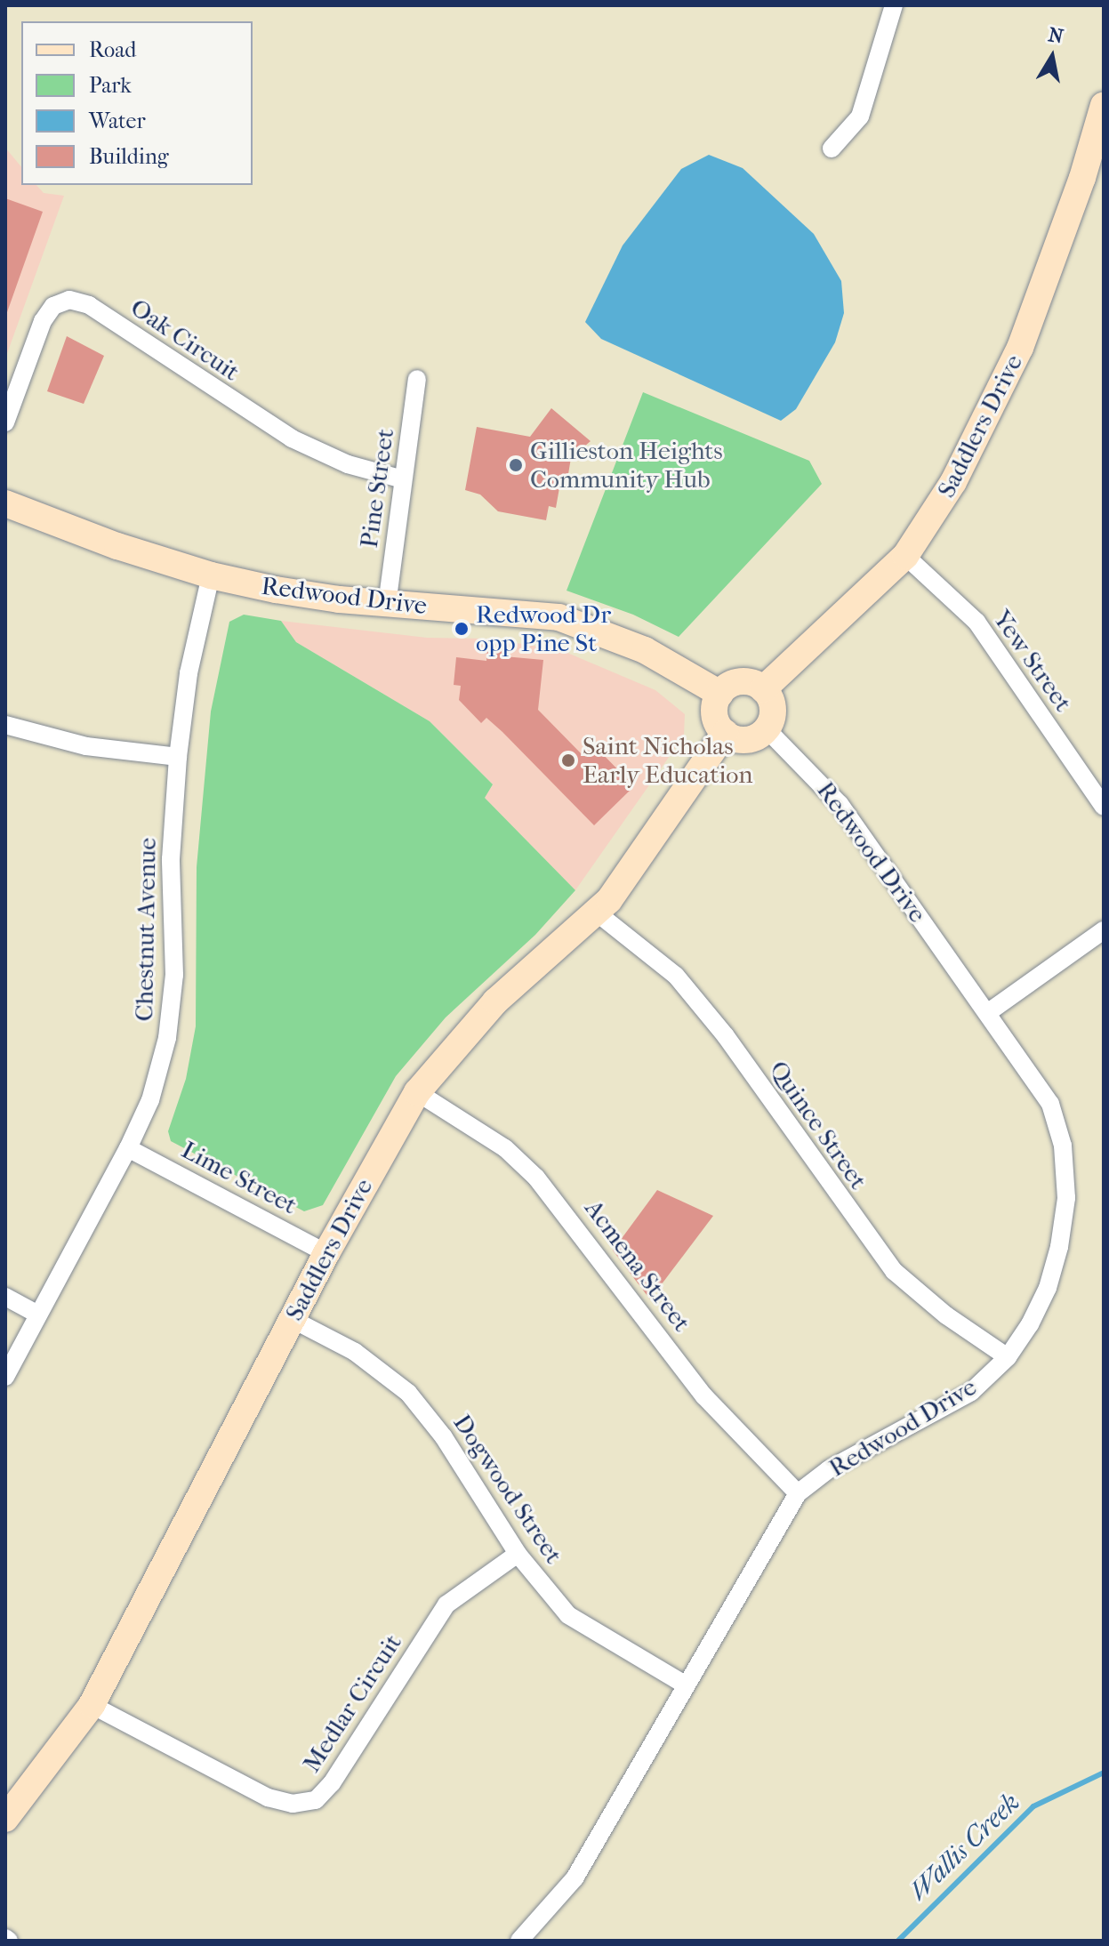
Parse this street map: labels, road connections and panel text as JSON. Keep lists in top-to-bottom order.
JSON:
{
  "streets": {
    "street": [
      "Oak Circuit",
      "Saddlers Drive",
      "Pine Street",
      "Redwood Drive",
      "Yew Street",
      "Chestnut Avenue",
      "Quince Street",
      "Lime Street",
      "Acmena Street",
      "Dogwood Street",
      "Medlar Circuit"
    ]
  },
  "crossings": [
    ["Oak Circuit", "Pine Street"],
    ["Saddlers Drive", "Redwood Drive"],
    ["Saddlers Drive", "Yew Street"],
    ["Saddlers Drive", "Quince Street"],
    ["Saddlers Drive", "Lime Street"],
    ["Saddlers Drive", "Acmena Street"],
    ["Saddlers Drive", "Dogwood Street"],
    ["Saddlers Drive", "Medlar Circuit"],
    ["Pine Street", "Redwood Drive"],
    ["Redwood Drive", "Chestnut Avenue"],
    ["Redwood Drive", "Quince Street"],
    ["Redwood Drive", "Acmena Street"],
    ["Redwood Drive", "Dogwood Street"],
    ["Chestnut Avenue", "Lime Street"],
    ["Dogwood Street", "Medlar Circuit"]
  ],
  "water": ["Wallis Creek"],
  "places": ["Gillieston Heights Community Hub", "Redwood Dr opp Pine St", "Saint Nicholas Early Education"],
  "legend": [
    "Road",
    "Park",
    "Water",
    "Building"
  ],
  "north": "top"
}
